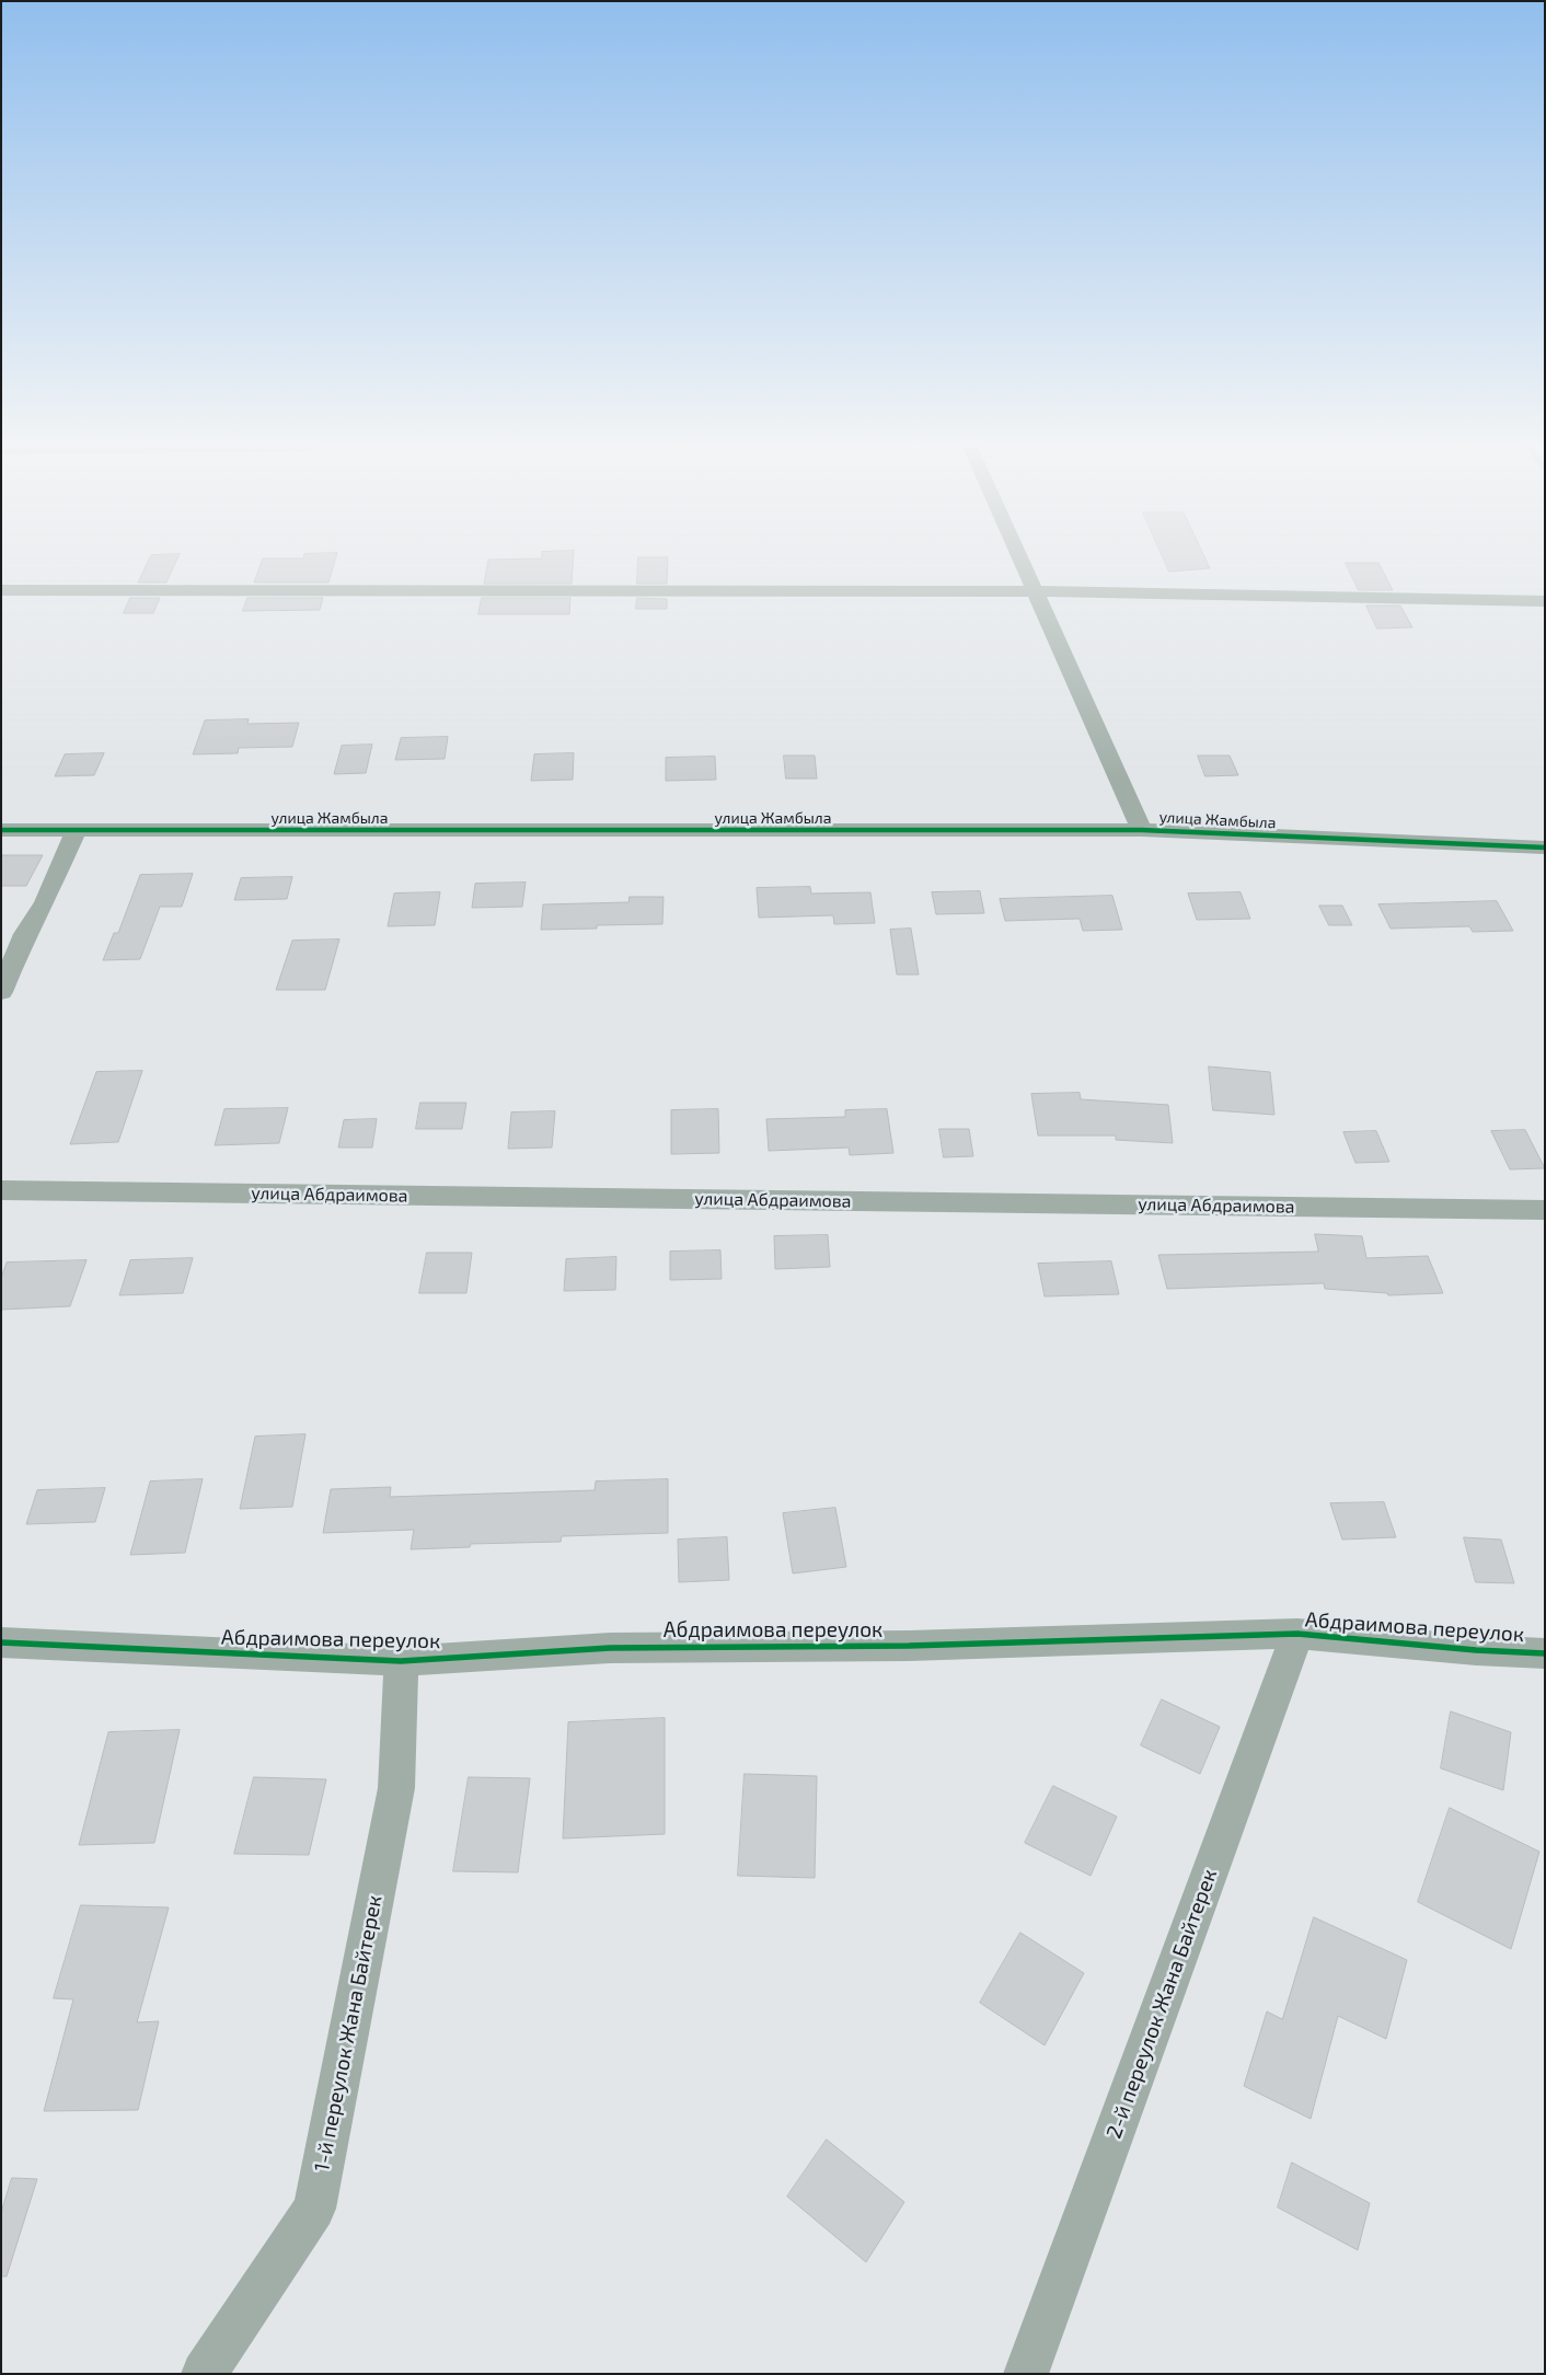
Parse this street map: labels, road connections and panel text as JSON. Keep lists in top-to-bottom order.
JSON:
{
  "streets": {
    "street": [
      "улица Жамбыла",
      "улица Абдраимова",
      "Абдраимова переулок",
      "2-й переулок Жана Байтерек",
      "1-й переулок Жана Байтерек"
    ]
  },
  "crossings": [
    ["Абдраимова переулок", "2-й переулок Жана Байтерек"],
    ["Абдраимова переулок", "1-й переулок Жана Байтерек"]
  ]
}
